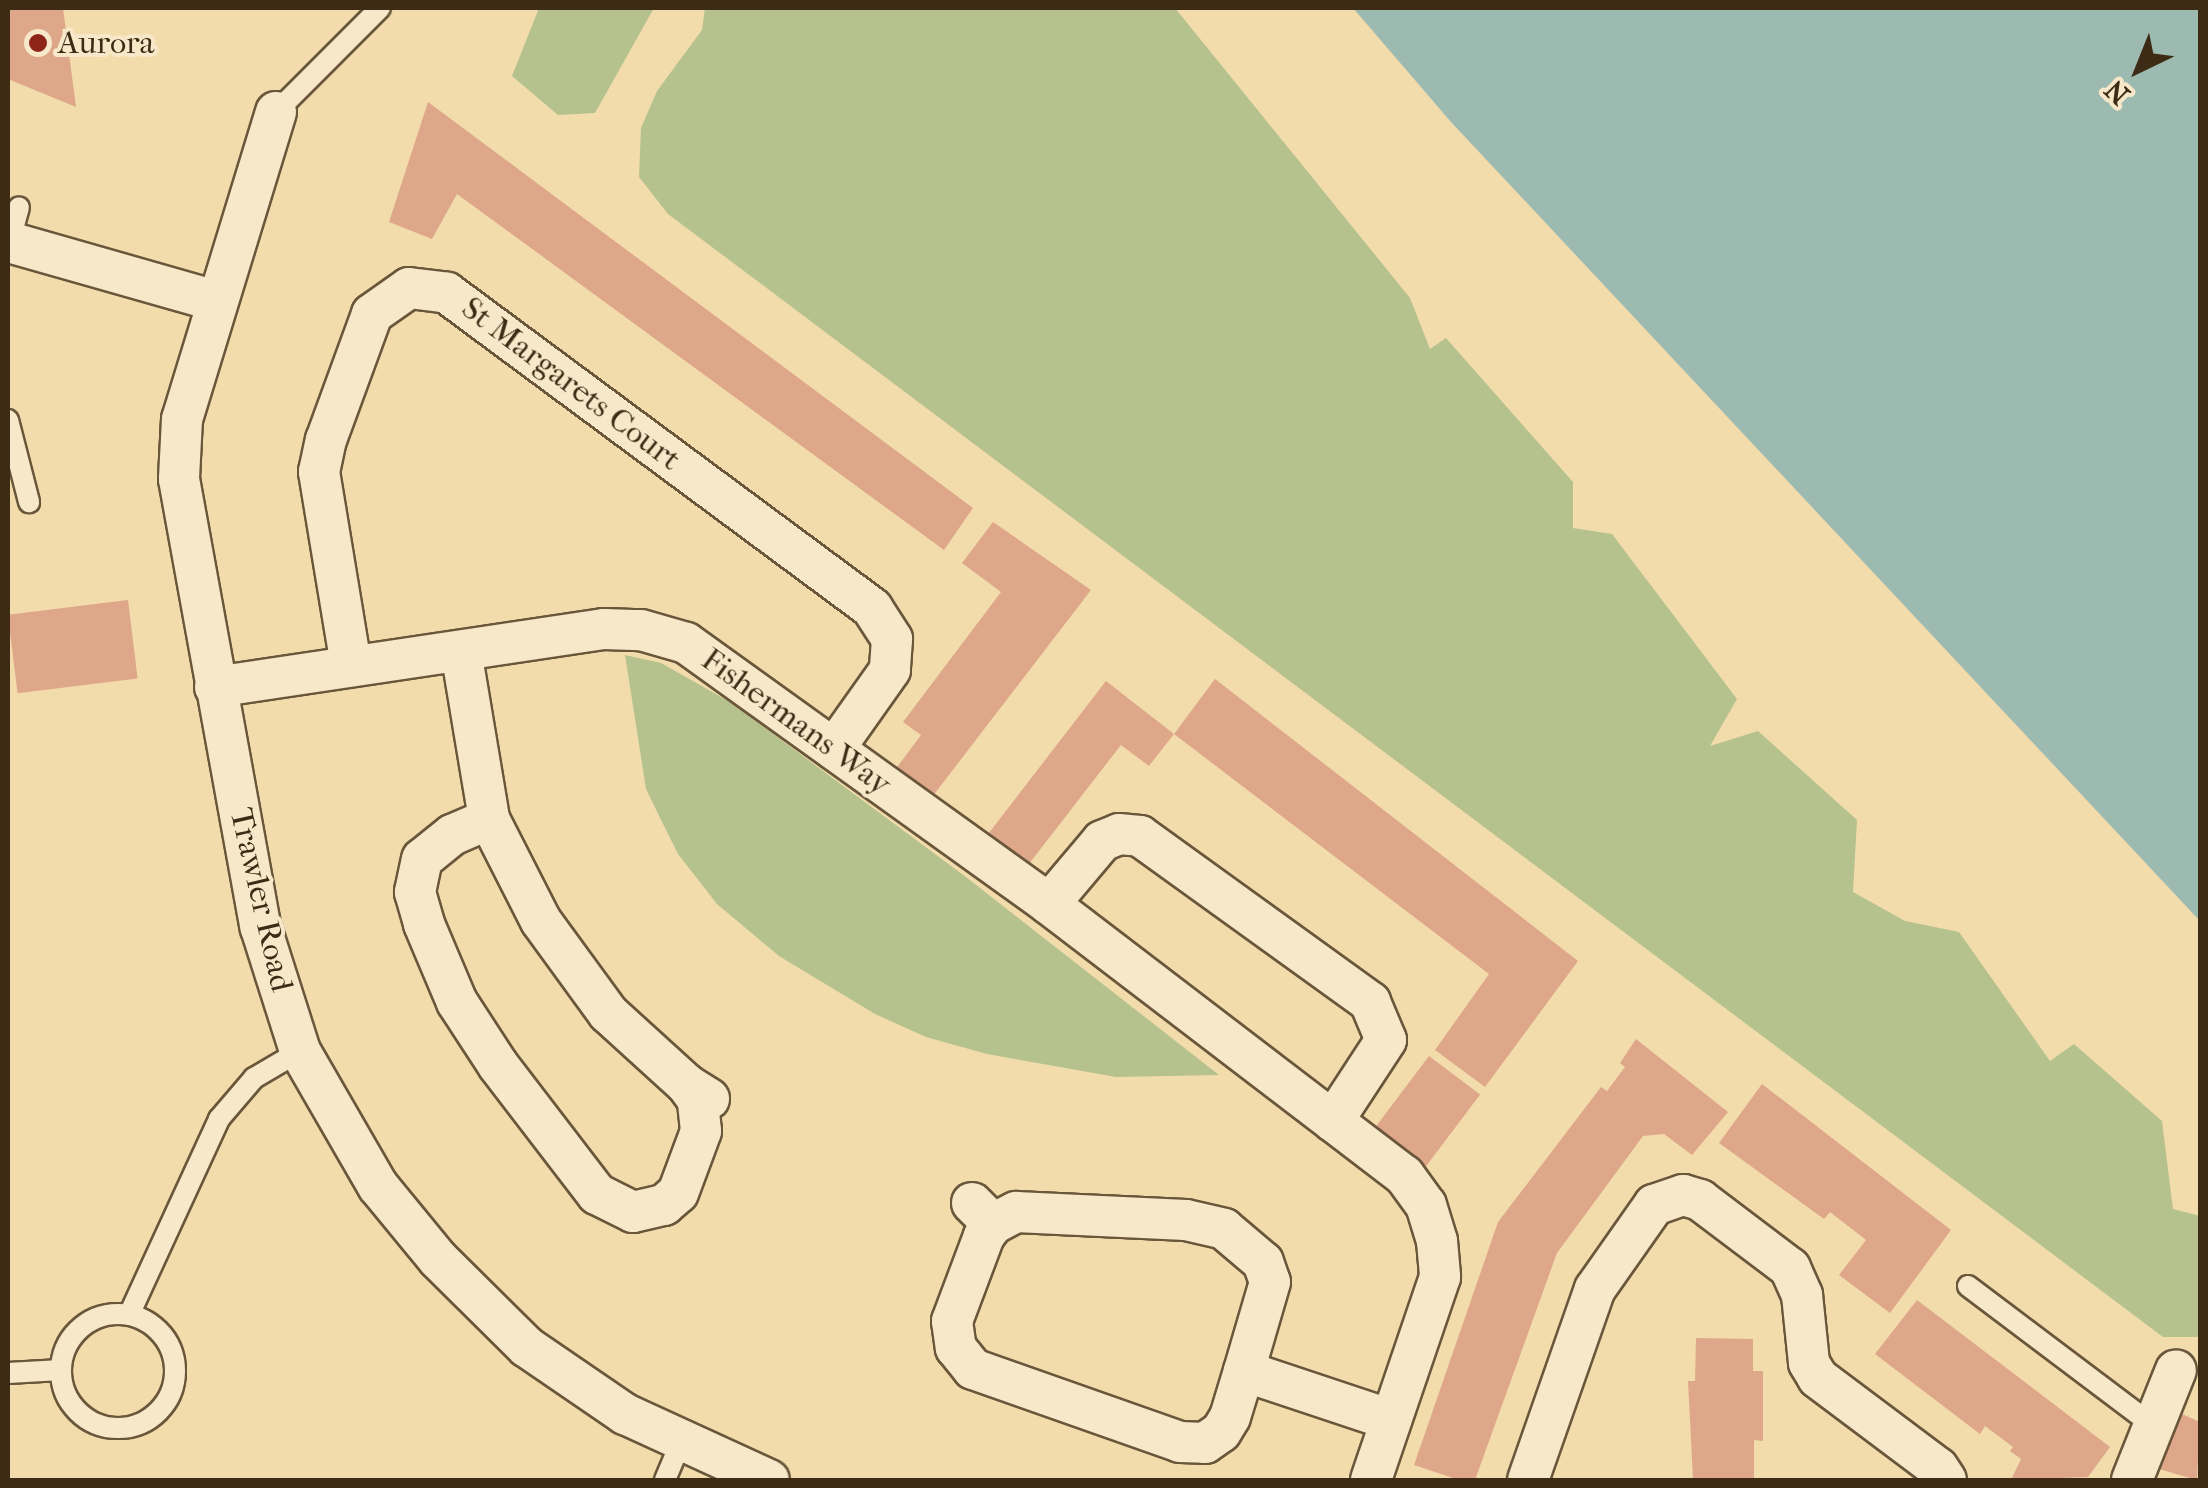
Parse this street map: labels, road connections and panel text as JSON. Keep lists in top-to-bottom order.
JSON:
{
  "streets": {
    "street": ["St Margarets Court", "Fishermans Way", "Trawler Road"]
  },
  "crossings": [
    ["St Margarets Court", "Fishermans Way"],
    ["Fishermans Way", "Trawler Road"]
  ],
  "places": ["Aurora"],
  "north": "bottom left"
}
